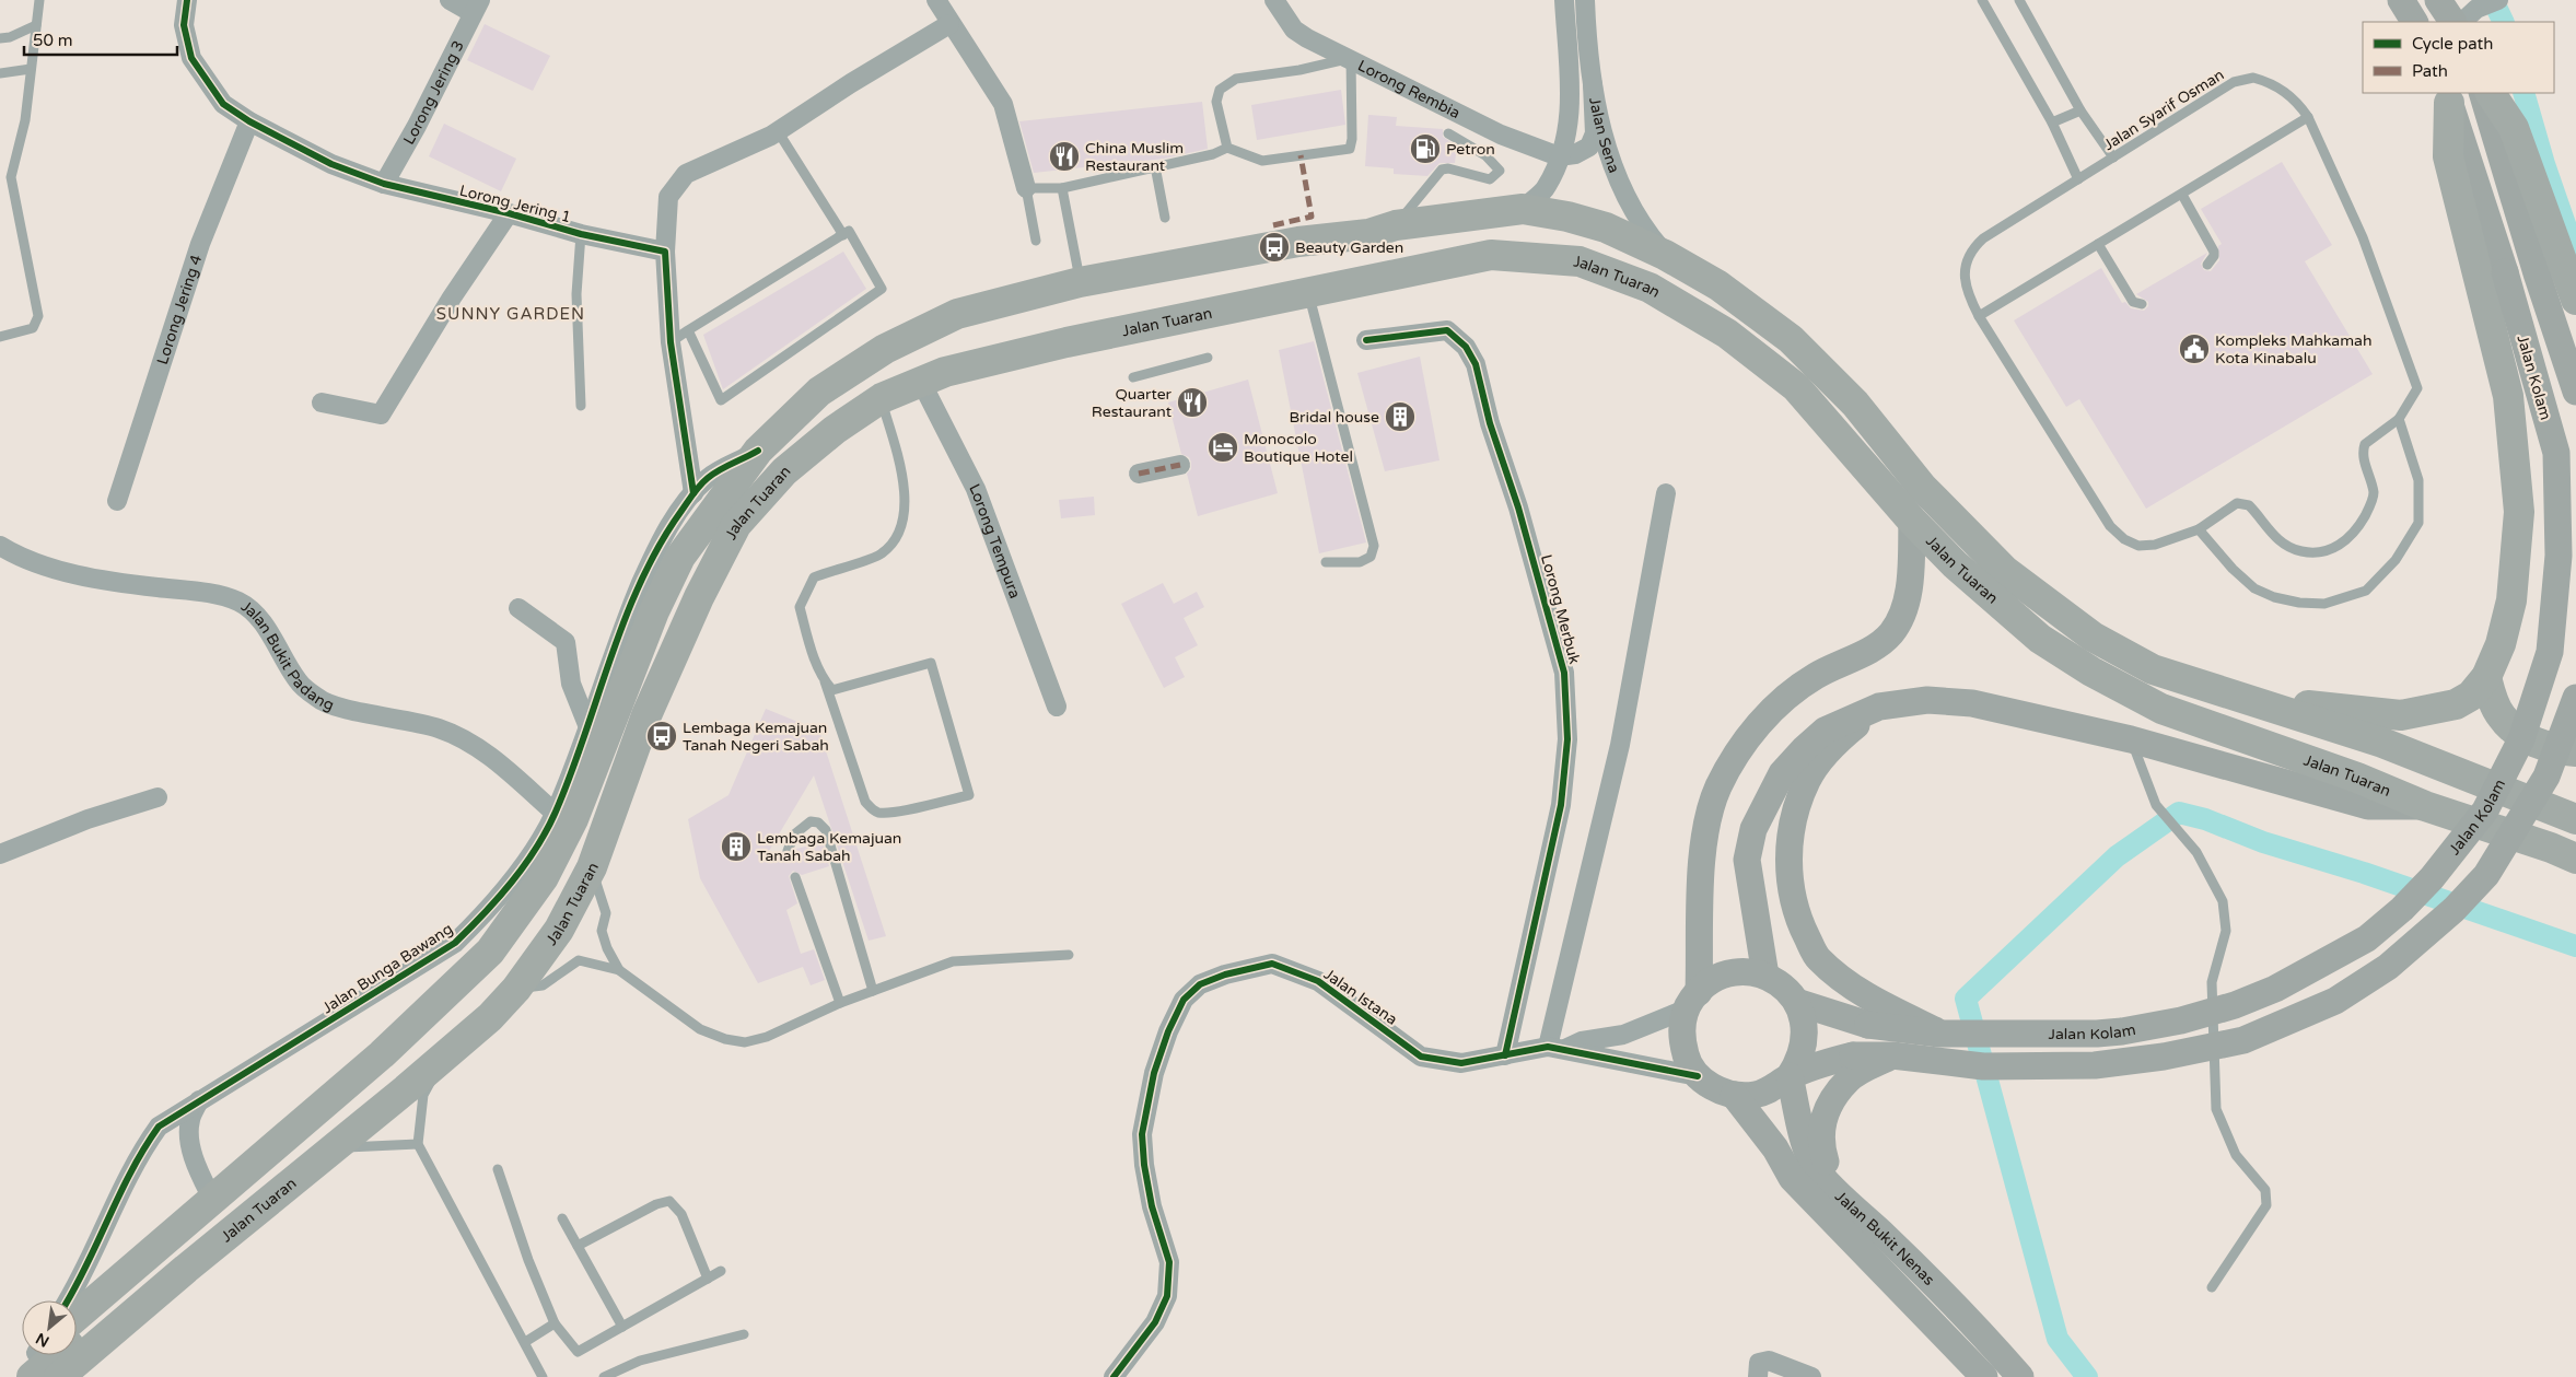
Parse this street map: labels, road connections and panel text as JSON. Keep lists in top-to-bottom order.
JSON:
{
  "streets": {
    "main road": ["Jalan Tuaran", "Jalan Kolam", "Jalan Bukit Nenas"],
    "street": [
      "Lorong Rembia",
      "Lorong Jering 3",
      "Jalan Sena",
      "Lorong Jering 1",
      "Lorong Jering 4",
      "Lorong Tempura",
      "Lorong Merbuk",
      "Jalan Bukit Padang",
      "Jalan Bunga Bawang",
      "Jalan Istana"
    ],
    "lane": ["Jalan Syarif Osman"]
  },
  "crossings": [
    ["Lorong Rembia", "Jalan Sena"],
    ["Lorong Jering 3", "Lorong Jering 1"],
    ["Jalan Sena", "Jalan Tuaran"],
    ["Lorong Jering 1", "Lorong Jering 4"],
    ["Jalan Tuaran", "Lorong Tempura"],
    ["Jalan Tuaran", "Jalan Bunga Bawang"],
    ["Jalan Kolam", "Jalan Istana"],
    ["Jalan Kolam", "Jalan Bukit Nenas"],
    ["Lorong Merbuk", "Jalan Istana"],
    ["Jalan Bukit Padang", "Jalan Bunga Bawang"],
    ["Jalan Istana", "Jalan Bukit Nenas"]
  ],
  "districts": ["SUNNY GARDEN"],
  "places": {
    "fuel station": ["Petron"],
    "restaurant": ["China Muslim Restaurant", "Quarter Restaurant"],
    "bus stop": ["Beauty Garden", "Lembaga Kemajuan Tanah Negeri Sabah"],
    "public building": ["Kompleks Mahkamah Kota Kinabalu"],
    "building": ["Bridal house", "Lembaga Kemajuan Tanah Sabah"],
    "hotel": ["Monocolo Boutique Hotel"]
  },
  "legend": ["Cycle path", "Path"],
  "scale_bar": "50 m",
  "north": "bottom left"
}
